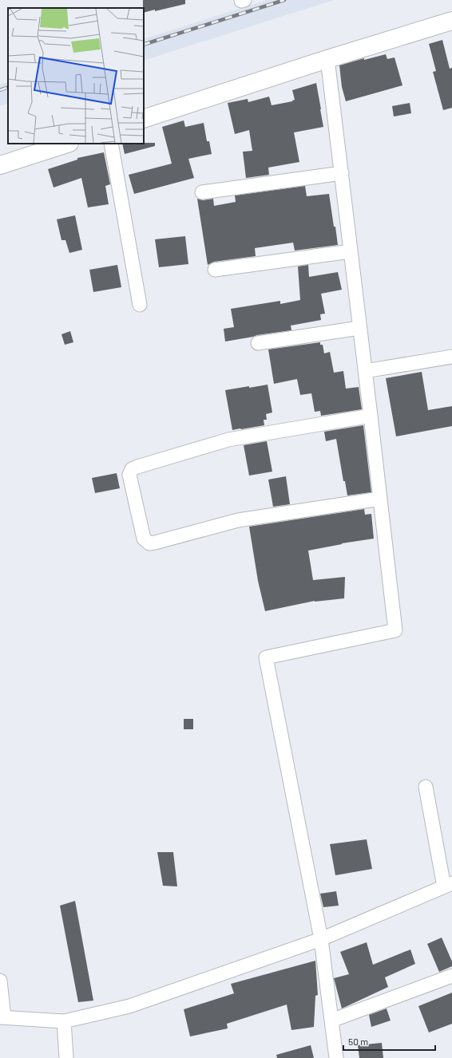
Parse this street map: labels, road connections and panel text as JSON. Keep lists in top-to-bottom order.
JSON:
{
  "scale_bar": "50 m"
}
